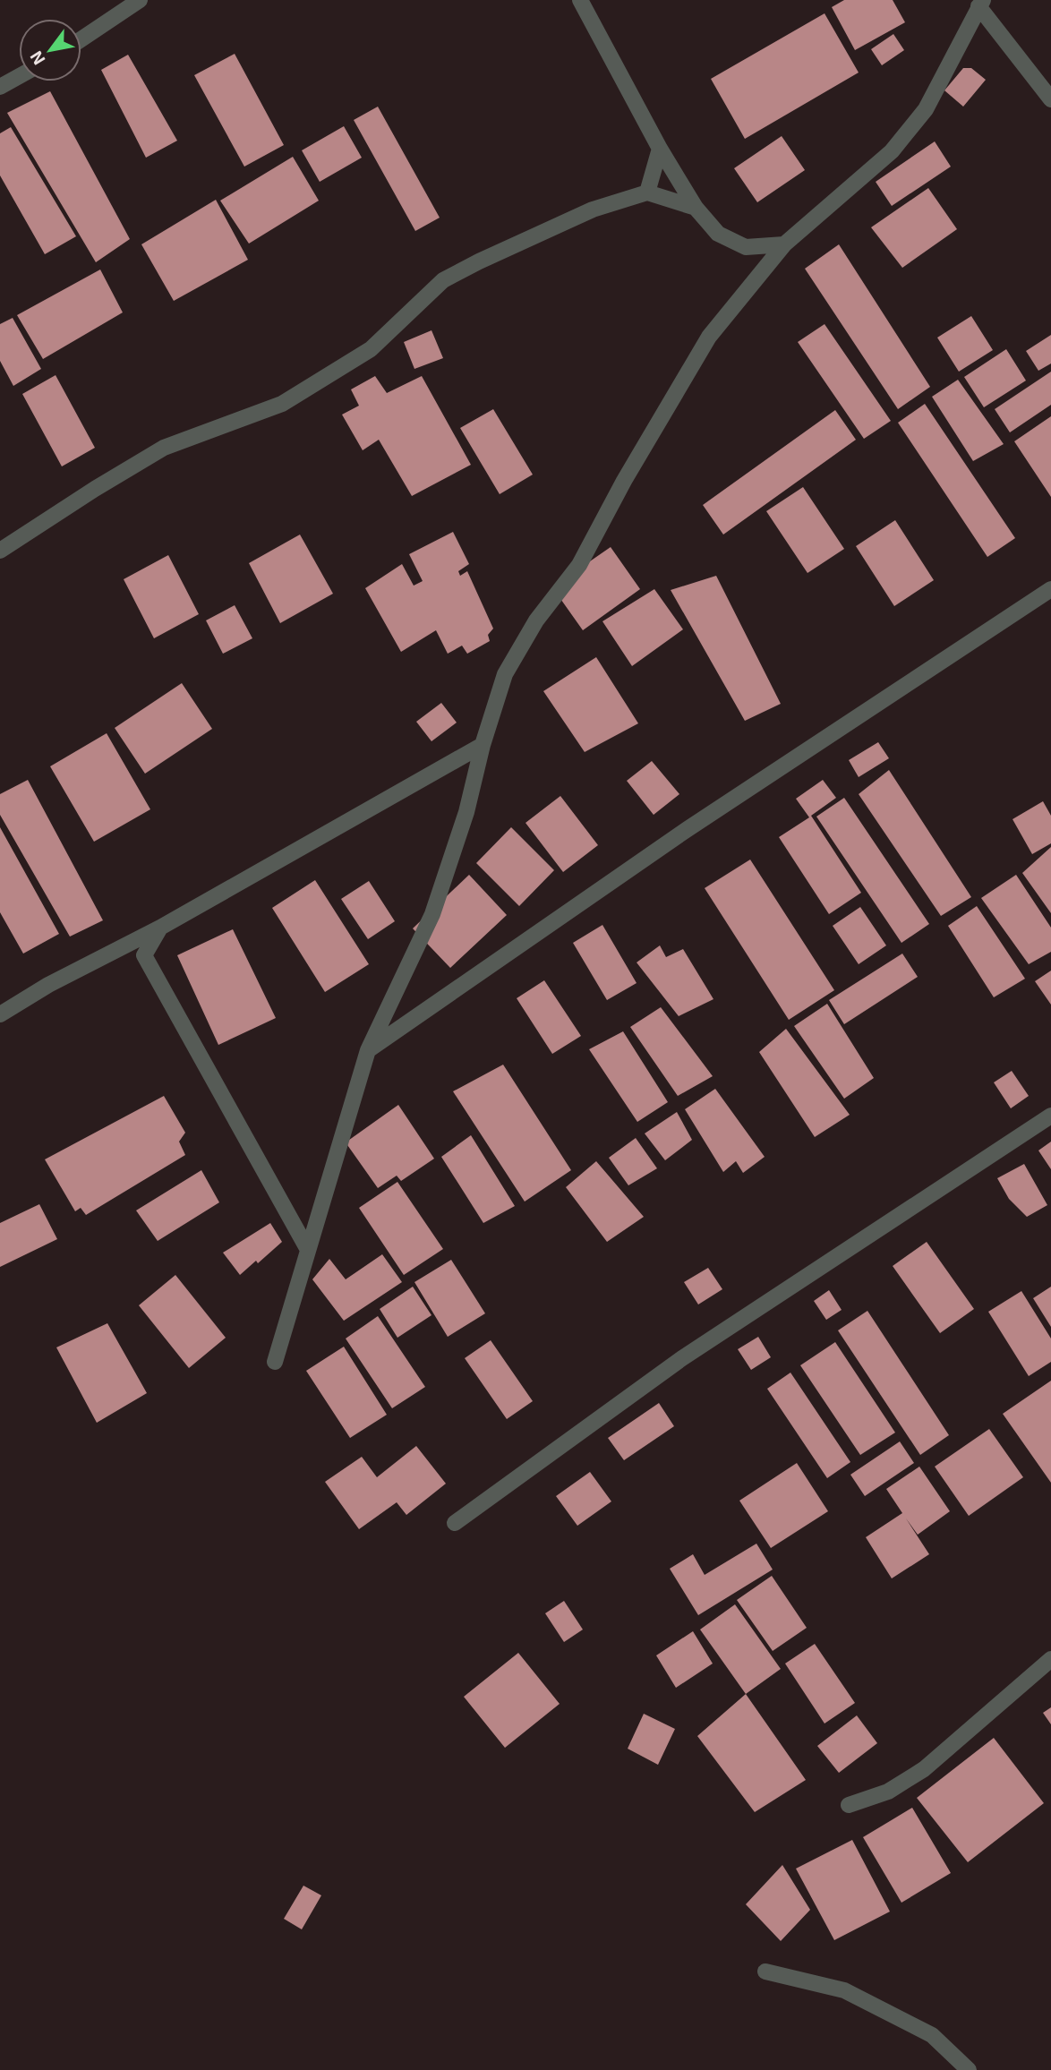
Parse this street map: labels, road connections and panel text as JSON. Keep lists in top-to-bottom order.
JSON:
{
  "north": "bottom left"
}
